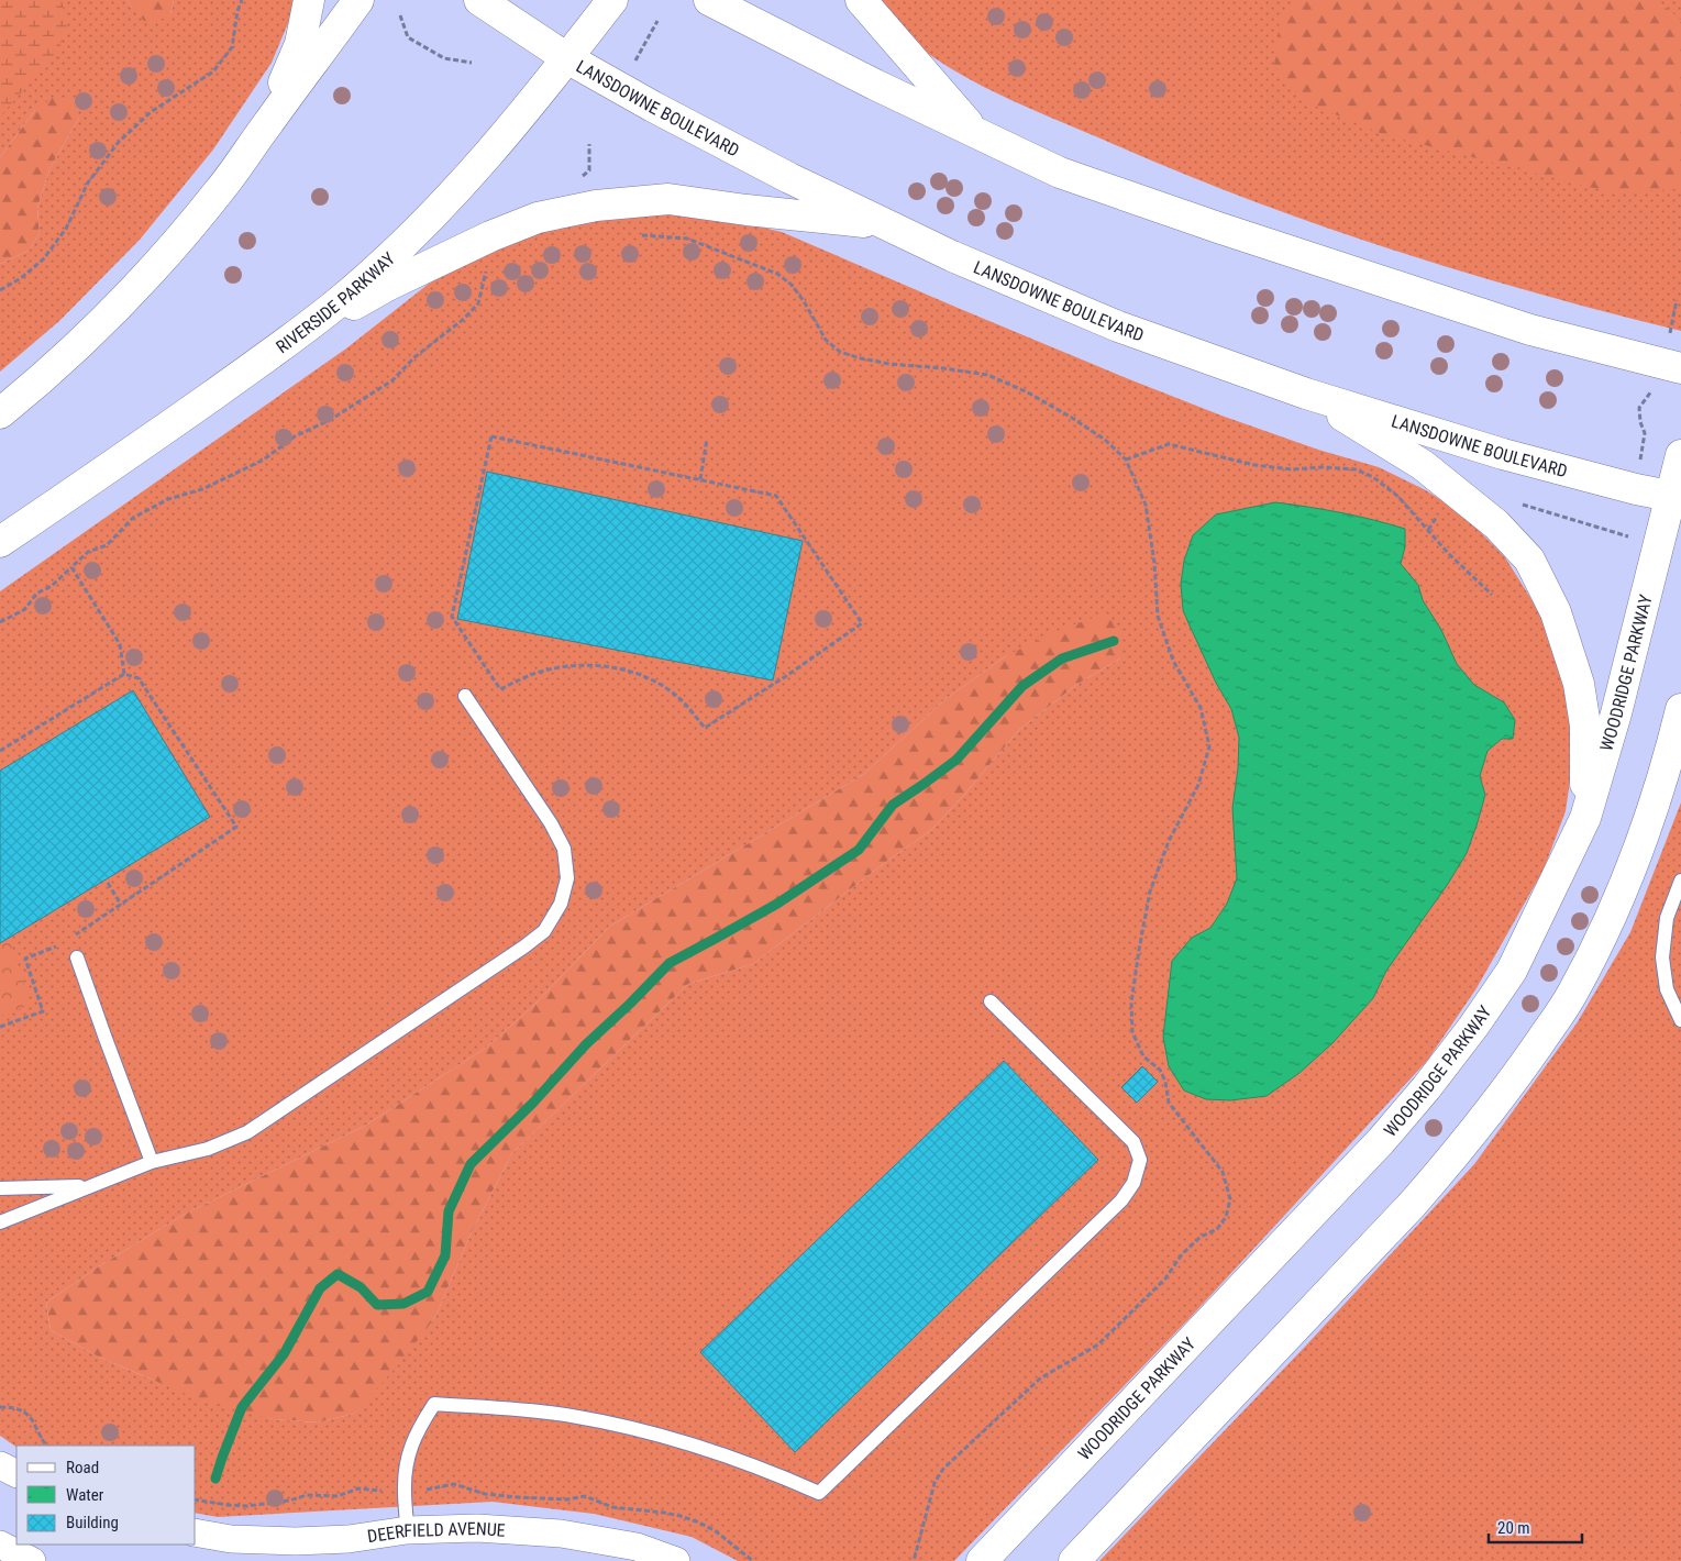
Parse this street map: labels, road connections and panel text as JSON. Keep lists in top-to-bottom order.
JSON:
{
  "streets": {
    "street": [
      "LANSDOWNE BOULEVARD",
      "RIVERSIDE PARKWAY",
      "WOODRIDGE PARKWAY",
      "DEERFIELD AVENUE"
    ]
  },
  "crossings": [
    ["LANSDOWNE BOULEVARD", "RIVERSIDE PARKWAY"],
    ["LANSDOWNE BOULEVARD", "WOODRIDGE PARKWAY"]
  ],
  "legend": ["Road", "Water", "Building"],
  "scale_bar": "20 m"
}
